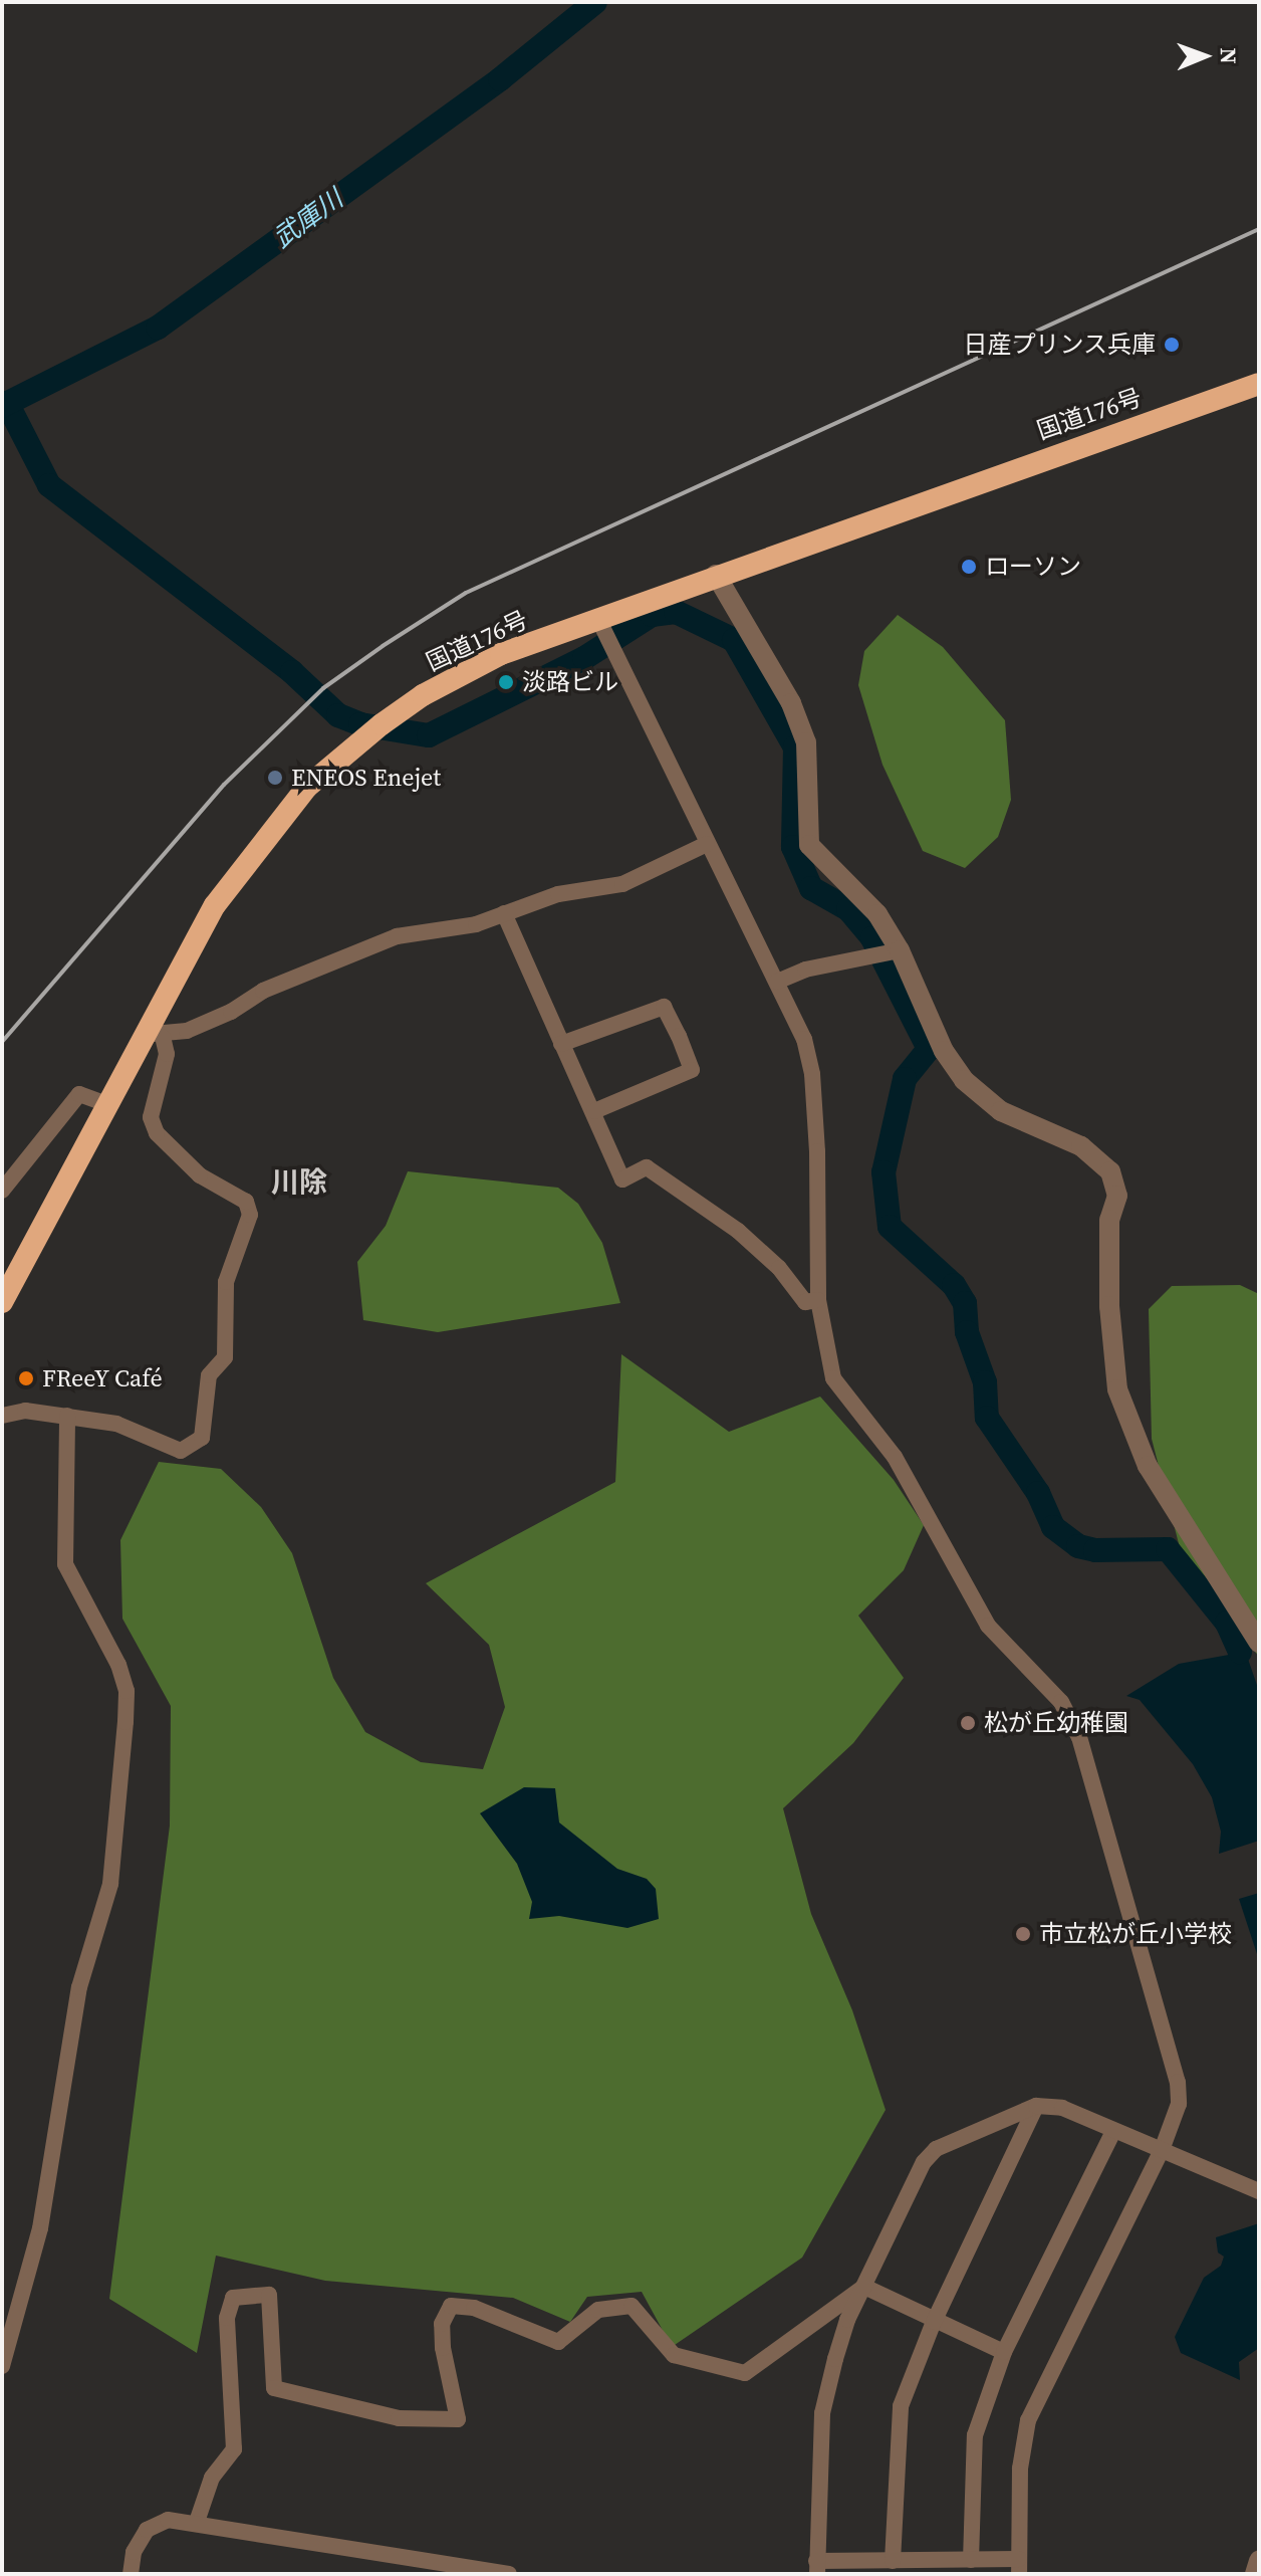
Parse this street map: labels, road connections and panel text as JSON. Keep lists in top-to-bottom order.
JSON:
{
  "streets": {
    "highway": ["国道176号"]
  },
  "districts": ["川除"],
  "water": ["武庫川"],
  "places": [
    "日産プリンス兵庫",
    "ローソン",
    "淡路ビル",
    "ENEOS Enejet",
    "FReeY Café",
    "松が丘幼稚園",
    "市立松が丘小学校"
  ],
  "north": "right"
}
